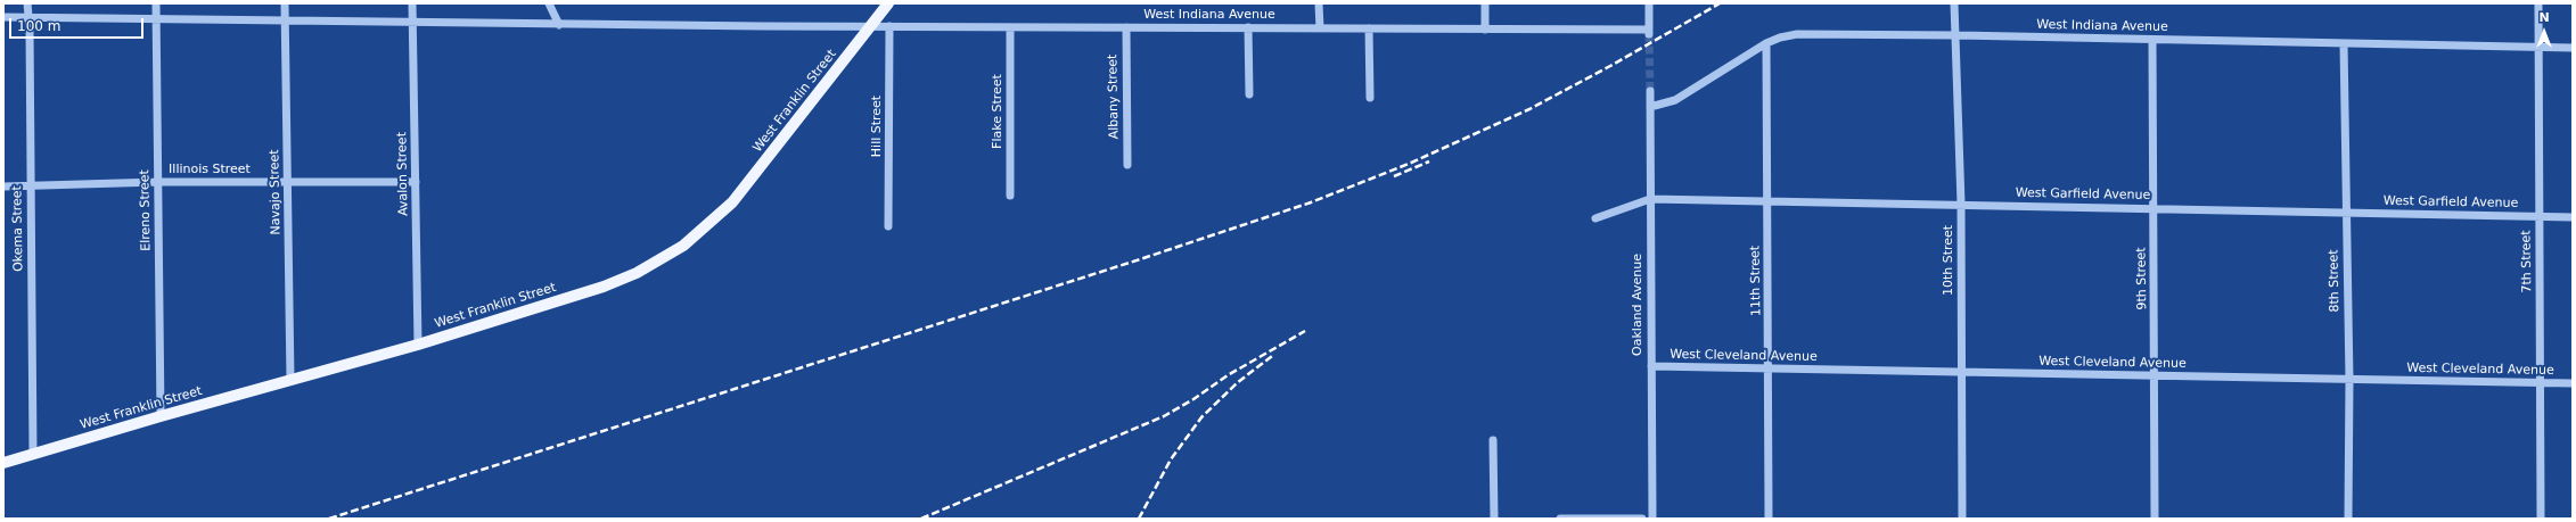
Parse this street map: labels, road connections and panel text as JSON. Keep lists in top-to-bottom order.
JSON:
{
  "streets": {
    "main road": ["West Franklin Street"],
    "street": [
      "West Indiana Avenue",
      "Albany Street",
      "Flake Street",
      "Hill Street",
      "Illinois Street",
      "Avalon Street",
      "Navajo Street",
      "West Garfield Avenue",
      "Elreno Street",
      "Okema Street",
      "10th Street",
      "7th Street",
      "9th Street",
      "11th Street",
      "8th Street",
      "Oakland Avenue",
      "West Cleveland Avenue"
    ]
  },
  "crossings": [
    ["West Indiana Avenue", "Albany Street"],
    ["West Indiana Avenue", "West Franklin Street"],
    ["West Indiana Avenue", "Flake Street"],
    ["West Indiana Avenue", "Hill Street"],
    ["West Indiana Avenue", "Avalon Street"],
    ["West Indiana Avenue", "Navajo Street"],
    ["West Indiana Avenue", "Elreno Street"],
    ["West Indiana Avenue", "Okema Street"],
    ["West Indiana Avenue", "10th Street"],
    ["West Indiana Avenue", "7th Street"],
    ["West Indiana Avenue", "9th Street"],
    ["West Indiana Avenue", "11th Street"],
    ["West Indiana Avenue", "8th Street"],
    ["West Indiana Avenue", "Oakland Avenue"],
    ["West Franklin Street", "Avalon Street"],
    ["West Franklin Street", "Navajo Street"],
    ["West Franklin Street", "Elreno Street"],
    ["West Franklin Street", "Okema Street"],
    ["Illinois Street", "Avalon Street"],
    ["Illinois Street", "Navajo Street"],
    ["Illinois Street", "Elreno Street"],
    ["Illinois Street", "Okema Street"],
    ["West Garfield Avenue", "10th Street"],
    ["West Garfield Avenue", "7th Street"],
    ["West Garfield Avenue", "9th Street"],
    ["West Garfield Avenue", "11th Street"],
    ["West Garfield Avenue", "8th Street"],
    ["West Garfield Avenue", "Oakland Avenue"],
    ["10th Street", "West Cleveland Avenue"],
    ["7th Street", "West Cleveland Avenue"],
    ["9th Street", "West Cleveland Avenue"],
    ["11th Street", "West Cleveland Avenue"],
    ["8th Street", "West Cleveland Avenue"],
    ["Oakland Avenue", "West Cleveland Avenue"]
  ],
  "scale_bar": "100 m",
  "north": "top"
}
